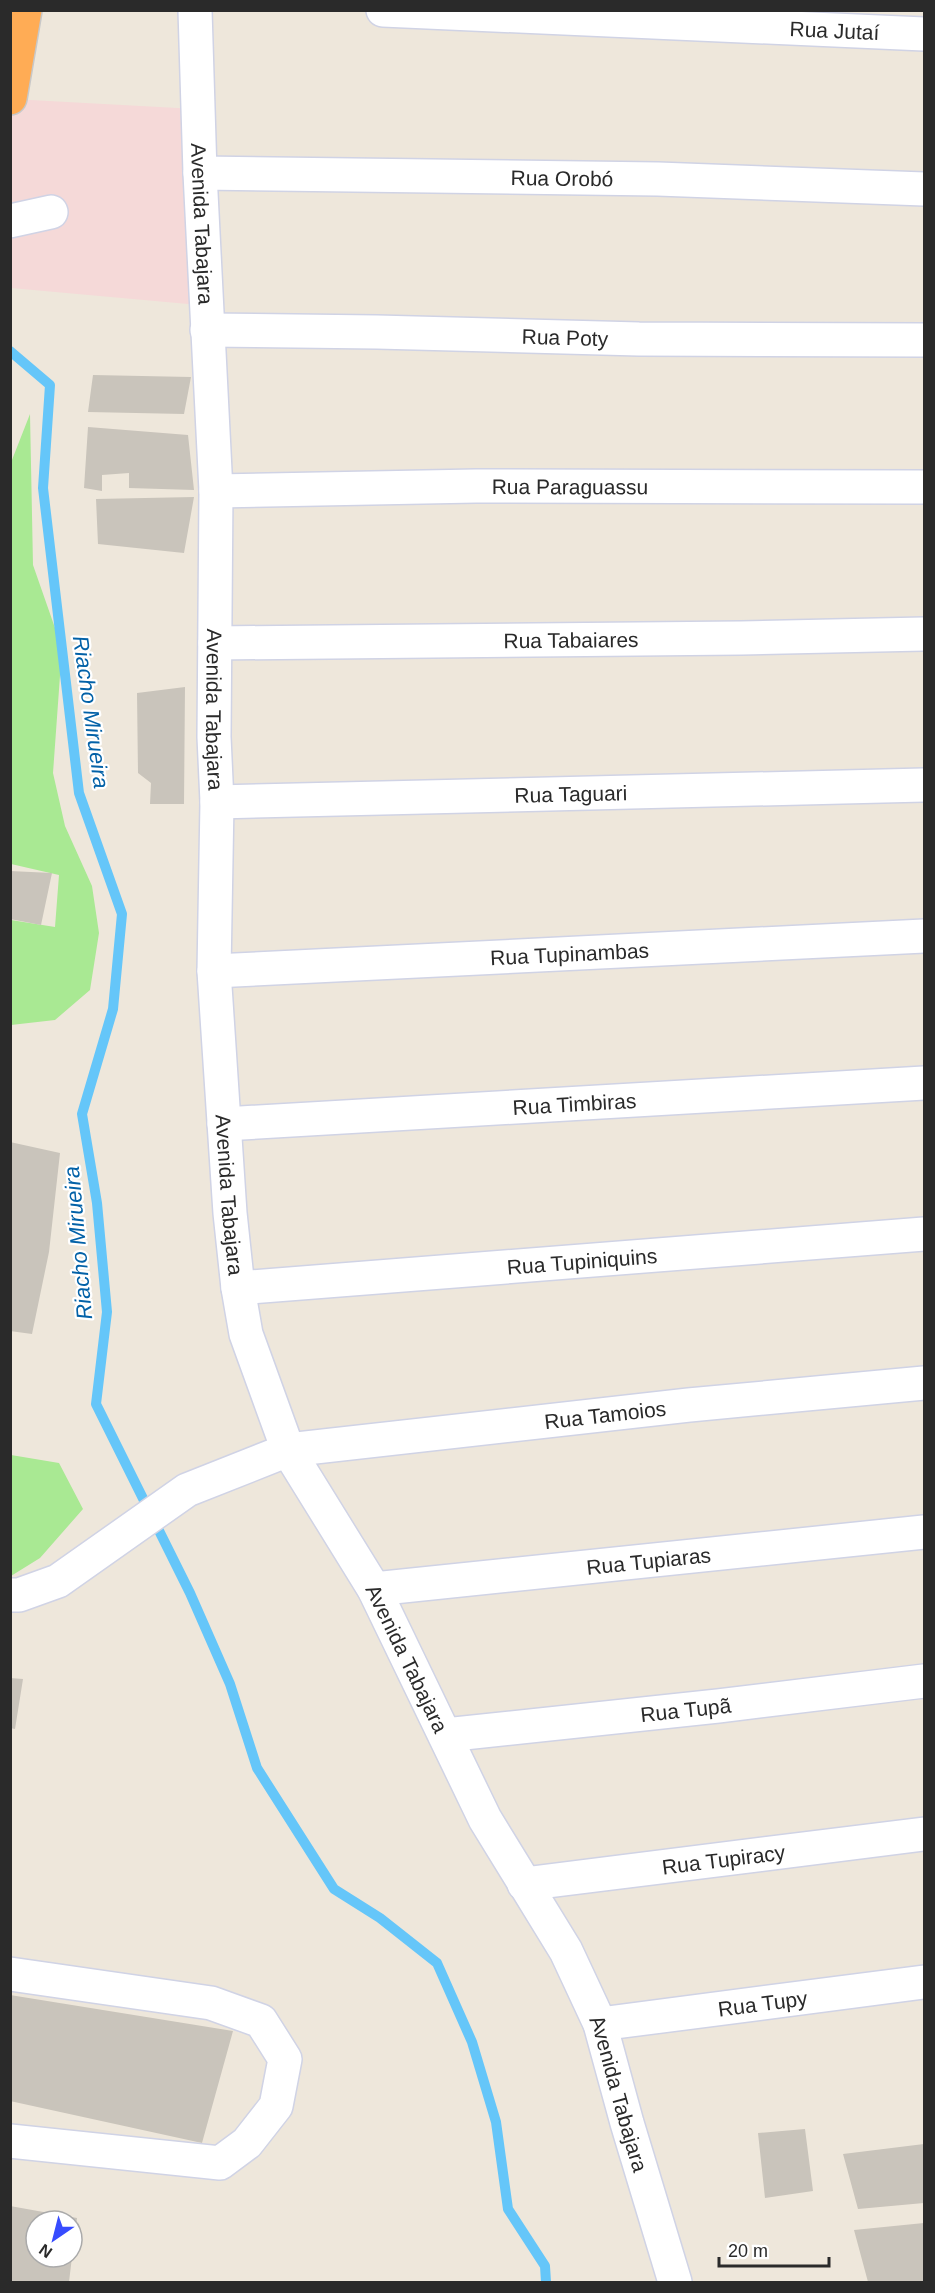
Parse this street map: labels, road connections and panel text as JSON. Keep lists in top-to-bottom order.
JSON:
{
  "streets": {
    "street": [
      "Rua Jutaí",
      "Rua Orobó",
      "Avenida Tabajara",
      "Rua Poty",
      "Rua Paraguassu",
      "Rua Tabaiares",
      "Rua Taguari",
      "Rua Tupinambas",
      "Rua Timbiras",
      "Rua Tupiniquins",
      "Rua Tamoios",
      "Rua Tupiaras",
      "Rua Tupã",
      "Rua Tupiracy",
      "Rua Tupy"
    ]
  },
  "crossings": [
    ["Rua Orobó", "Avenida Tabajara"],
    ["Avenida Tabajara", "Rua Poty"],
    ["Avenida Tabajara", "Rua Paraguassu"],
    ["Avenida Tabajara", "Rua Tabaiares"],
    ["Avenida Tabajara", "Rua Taguari"],
    ["Avenida Tabajara", "Rua Tupinambas"],
    ["Avenida Tabajara", "Rua Timbiras"],
    ["Avenida Tabajara", "Rua Tupiniquins"],
    ["Avenida Tabajara", "Rua Tamoios"],
    ["Avenida Tabajara", "Rua Tupiaras"],
    ["Avenida Tabajara", "Rua Tupã"],
    ["Avenida Tabajara", "Rua Tupiracy"],
    ["Avenida Tabajara", "Rua Tupy"]
  ],
  "water": ["Riacho Mirueira"],
  "scale_bar": "20 m",
  "north": "bottom left"
}
